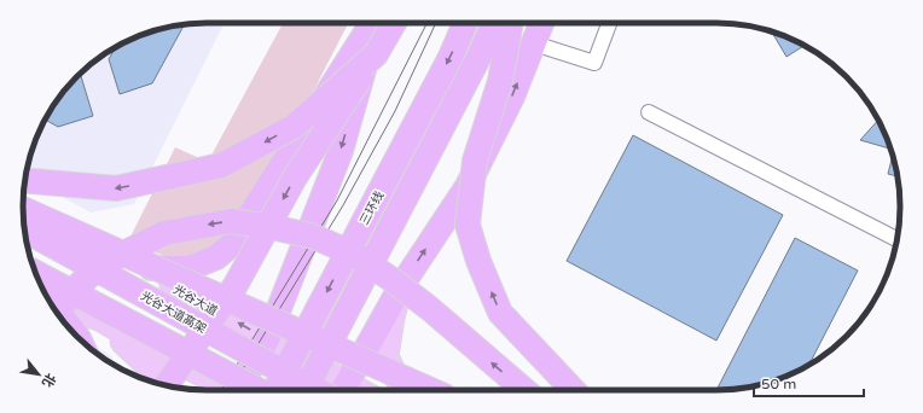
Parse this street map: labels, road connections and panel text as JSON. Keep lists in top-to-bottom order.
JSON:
{
  "streets": {
    "highway": ["三环线", "光谷大道高架"],
    "main road": ["光谷大道"]
  },
  "scale_bar": "50 m",
  "north": "bottom right"
}
